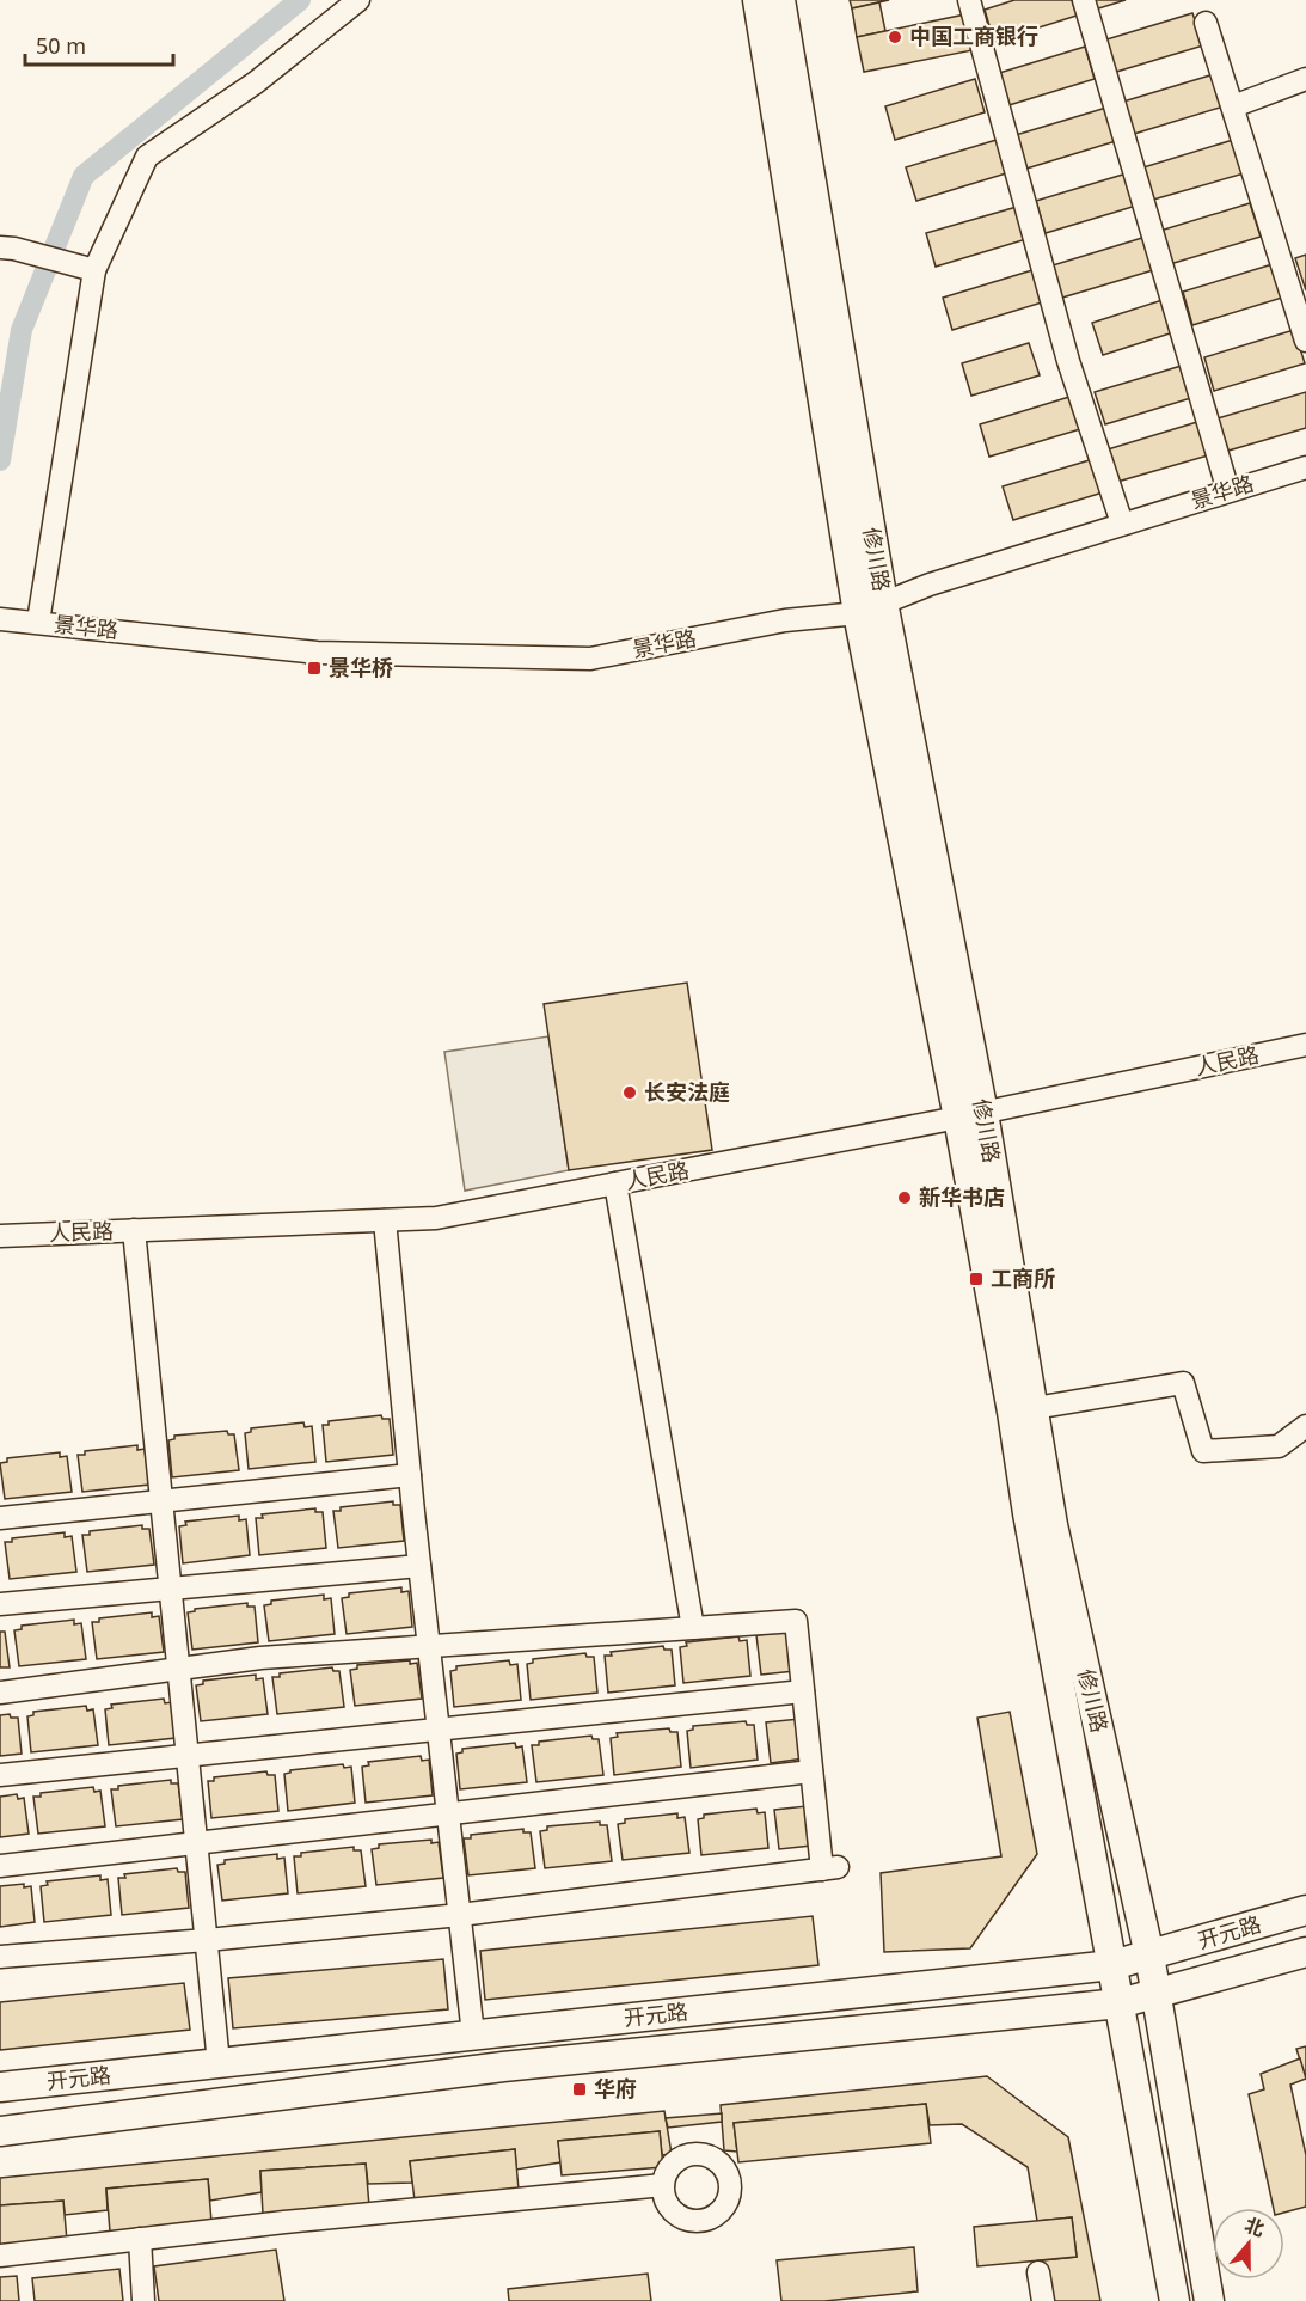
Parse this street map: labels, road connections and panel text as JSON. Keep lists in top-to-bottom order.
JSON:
{
  "streets": {
    "main road": ["修川路", "开元路"],
    "street": ["景华路", "人民路"]
  },
  "crossings": [
    ["景华路", "修川路"],
    ["修川路", "人民路"],
    ["修川路", "开元路"]
  ],
  "places": {
    "other": ["中国工商银行", "长安法庭", "新华书店"],
    "transit": ["景华桥", "工商所", "华府"]
  },
  "scale_bar": "50 m",
  "north": "top"
}
